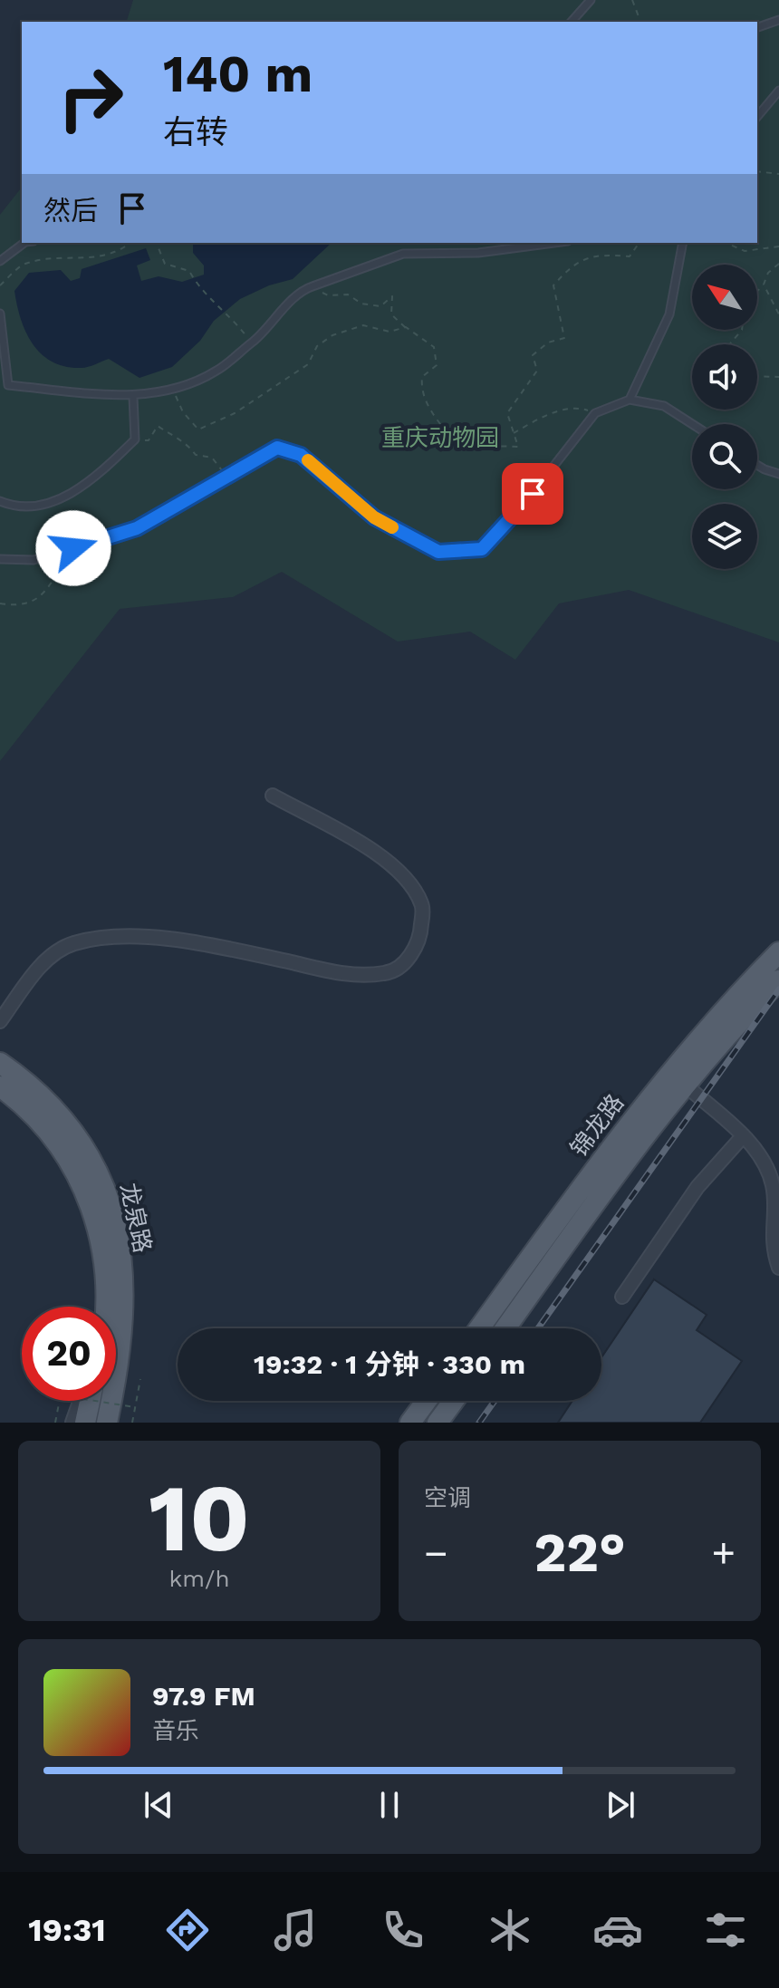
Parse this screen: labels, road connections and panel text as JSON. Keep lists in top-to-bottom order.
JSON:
{
  "streets": {
    "main road": ["锦龙路", "龙泉路"]
  },
  "parks": ["重庆动物园"],
  "north": "top left",
  "page": {
    "turn": ["140 m", "右转"],
    "then": "然后",
    "limit": "20",
    "trip": "19:32 · 1 分钟 · 330 m",
    "tile": [
      ["10", "km/h"],
      "空调"
    ],
    "heat": ["−", "22°", "+"],
    "song": ["97.9 FM", "音乐"],
    "tabs": "19:31"
  }
}
